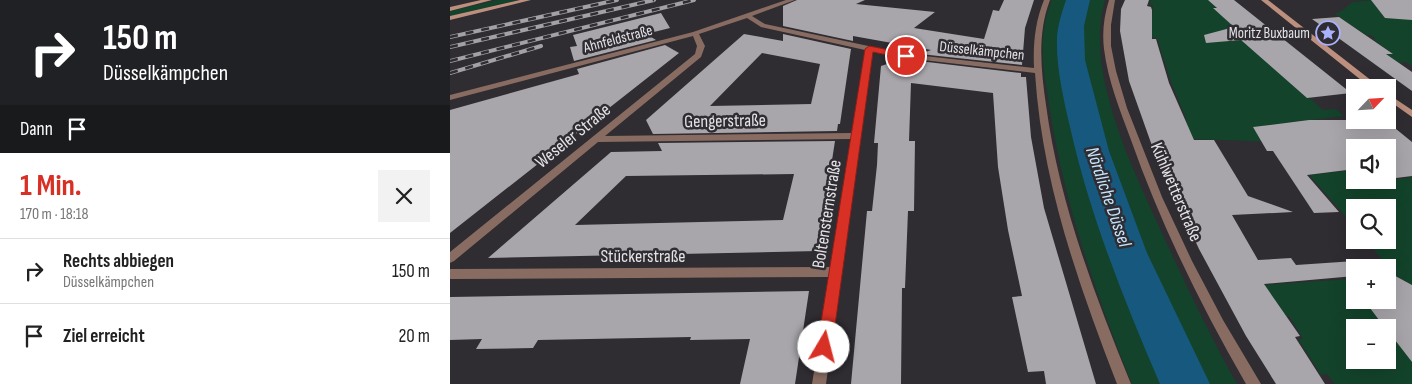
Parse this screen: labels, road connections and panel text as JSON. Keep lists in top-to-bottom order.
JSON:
{
  "streets": {
    "street": [
      "Ahnfeldstraße",
      "Düsselkämpchen",
      "Gengerstraße",
      "Weseler Straße",
      "Kühlwetterstraße",
      "Boltensternstraße",
      "Stückerstraße"
    ]
  },
  "crossings": [
    ["Ahnfeldstraße", "Düsselkämpchen"],
    ["Ahnfeldstraße", "Weseler Straße"],
    ["Düsselkämpchen", "Boltensternstraße"],
    ["Gengerstraße", "Weseler Straße"],
    ["Gengerstraße", "Boltensternstraße"],
    ["Boltensternstraße", "Stückerstraße"]
  ],
  "water": ["Nördliche Düssel"],
  "places": {
    "place": ["Moritz Buxbaum"]
  },
  "north": "top right",
  "page": {
    "turn": ["150 m", "Düsselkämpchen"],
    "map_buttons": ["+", "−"],
    "then": "Dann",
    "heading": ["1 Min.", "170 m · 18:18"],
    "list": [
      {
        "name": "Rechts abbiegen",
        "note": "Düsselkämpchen",
        "value": "150 m"
      },
      {
        "name": "Ziel erreicht",
        "value": "20 m"
      }
    ]
  }
}
